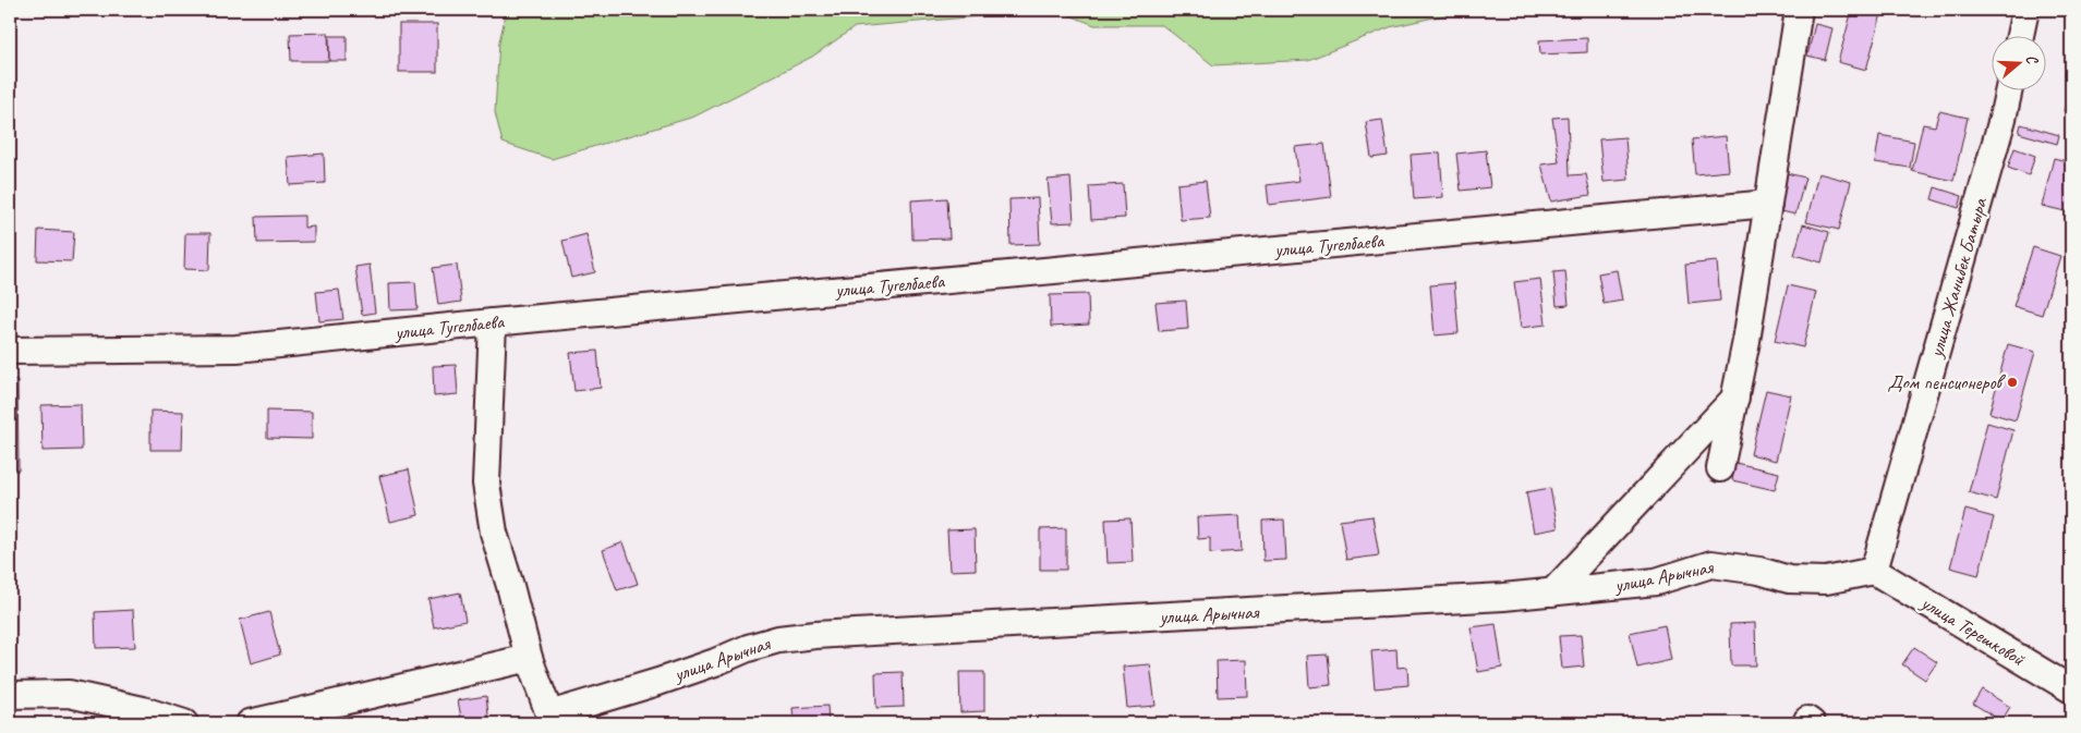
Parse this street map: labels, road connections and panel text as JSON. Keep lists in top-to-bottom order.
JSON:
{
  "streets": {
    "street": [
      "улица Тугелбаева",
      "улица Жанибек Батыра",
      "улица Арычная",
      "улица Терешковой"
    ]
  },
  "crossings": [
    ["улица Жанибек Батыра", "улица Арычная"],
    ["улица Жанибек Батыра", "улица Терешковой"],
    ["улица Арычная", "улица Терешковой"]
  ],
  "places": ["Дом пенсионеров"],
  "north": "right"
}
